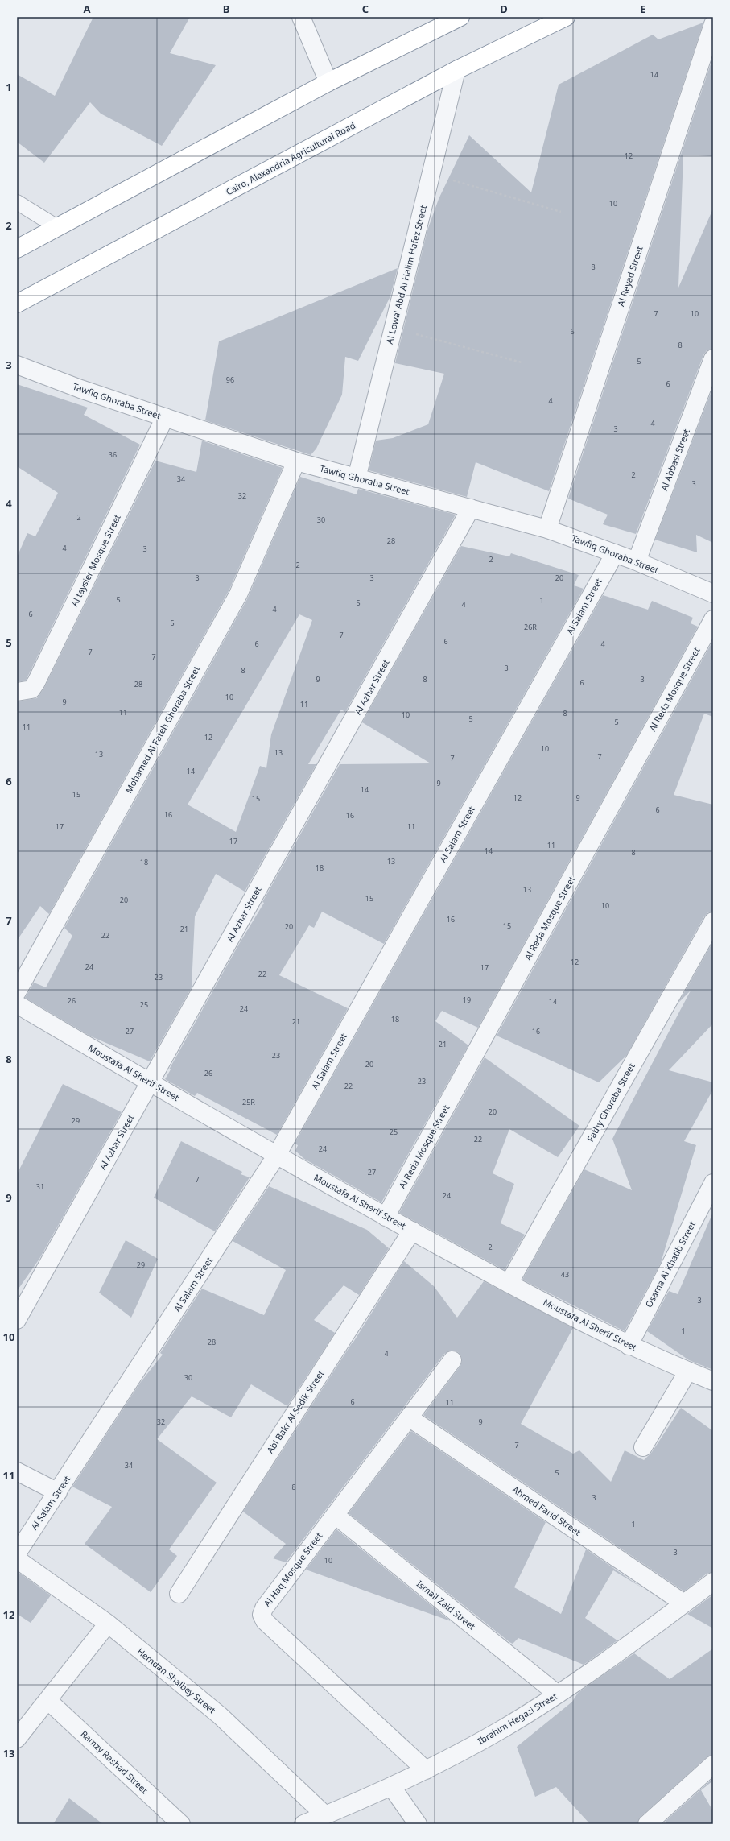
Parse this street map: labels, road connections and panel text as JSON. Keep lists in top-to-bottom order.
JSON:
{
  "streets": {
    "highway": ["Cairo, Alexandria Agricultural Road"],
    "street": [
      "Al Lowa' Abd Al Halim Hafez Street",
      "Al Reyad Street",
      "Tawfiq Ghoraba Street",
      "Al Abbasi Street",
      "Al taysier Mosque Street",
      "Al Salam Street",
      "Al Azhar Street",
      "Al Reda Mosque Street",
      "Mohamed Al Fateh Ghoraba Street",
      "Moustafa Al Sherif Street",
      "Fathy Ghoraba Street",
      "Osama Al Khatib Street",
      "Abi Bakr Al Sedik Street",
      "Ahmed Farid Street",
      "Al Haq Mosque Street",
      "Ismail Zaid Street",
      "Hemdan Shalbey Street",
      "Ibrahim Hegazi Street",
      "Ramzy Rashad Street"
    ]
  },
  "crossings": [
    ["Cairo, Alexandria Agricultural Road", "Al Lowa' Abd Al Halim Hafez Street"],
    ["Al Lowa' Abd Al Halim Hafez Street", "Tawfiq Ghoraba Street"],
    ["Al Reyad Street", "Tawfiq Ghoraba Street"],
    ["Tawfiq Ghoraba Street", "Al Abbasi Street"],
    ["Tawfiq Ghoraba Street", "Al taysier Mosque Street"],
    ["Tawfiq Ghoraba Street", "Al Salam Street"],
    ["Tawfiq Ghoraba Street", "Al Azhar Street"],
    ["Tawfiq Ghoraba Street", "Mohamed Al Fateh Ghoraba Street"],
    ["Al Salam Street", "Moustafa Al Sherif Street"],
    ["Al Azhar Street", "Moustafa Al Sherif Street"],
    ["Al Reda Mosque Street", "Moustafa Al Sherif Street"],
    ["Moustafa Al Sherif Street", "Fathy Ghoraba Street"],
    ["Moustafa Al Sherif Street", "Osama Al Khatib Street"],
    ["Moustafa Al Sherif Street", "Abi Bakr Al Sedik Street"],
    ["Ahmed Farid Street", "Al Haq Mosque Street"],
    ["Ahmed Farid Street", "Ibrahim Hegazi Street"],
    ["Al Haq Mosque Street", "Ismail Zaid Street"],
    ["Al Haq Mosque Street", "Ibrahim Hegazi Street"],
    ["Ismail Zaid Street", "Ibrahim Hegazi Street"],
    ["Hemdan Shalbey Street", "Ibrahim Hegazi Street"]
  ],
  "house_numbers": [
    "14",
    "12",
    "10",
    "8",
    "7",
    "10",
    "6",
    "8",
    "5",
    "96",
    "6",
    "4",
    "4",
    "3",
    "36",
    "2",
    "34",
    "3",
    "32",
    "2",
    "30",
    "28",
    "4",
    "3",
    "2",
    "2",
    "3",
    "3",
    "20",
    "5",
    "1",
    "5",
    "4",
    "4",
    "6",
    "5",
    "26R",
    "7",
    "6",
    "6",
    "4",
    "7",
    "7",
    "3",
    "8",
    "9",
    "8",
    "3",
    "6",
    "28",
    "10",
    "9",
    "11",
    "11",
    "8",
    "10",
    "5",
    "5",
    "11",
    "12",
    "10",
    "13",
    "13",
    "7",
    "7",
    "14",
    "9",
    "14",
    "15",
    "12",
    "9",
    "15",
    "6",
    "16",
    "16",
    "17",
    "11",
    "17",
    "11",
    "14",
    "8",
    "13",
    "18",
    "18",
    "13",
    "15",
    "20",
    "10",
    "16",
    "15",
    "20",
    "21",
    "22",
    "12",
    "24",
    "17",
    "22",
    "23",
    "19",
    "26",
    "14",
    "25",
    "24",
    "18",
    "21",
    "27",
    "16",
    "21",
    "23",
    "20",
    "26",
    "23",
    "22",
    "25R",
    "20",
    "29",
    "25",
    "22",
    "24",
    "27",
    "7",
    "31",
    "24",
    "2",
    "29",
    "43",
    "3",
    "1",
    "28",
    "4",
    "30",
    "6",
    "11",
    "32",
    "9",
    "7",
    "34",
    "5",
    "8",
    "3",
    "1",
    "3",
    "10"
  ],
  "grid": {
    "columns": [
      "A",
      "B",
      "C",
      "D",
      "E"
    ],
    "rows": [
      "1",
      "2",
      "3",
      "4",
      "5",
      "6",
      "7",
      "8",
      "9",
      "10",
      "11",
      "12",
      "13"
    ]
  }
}
